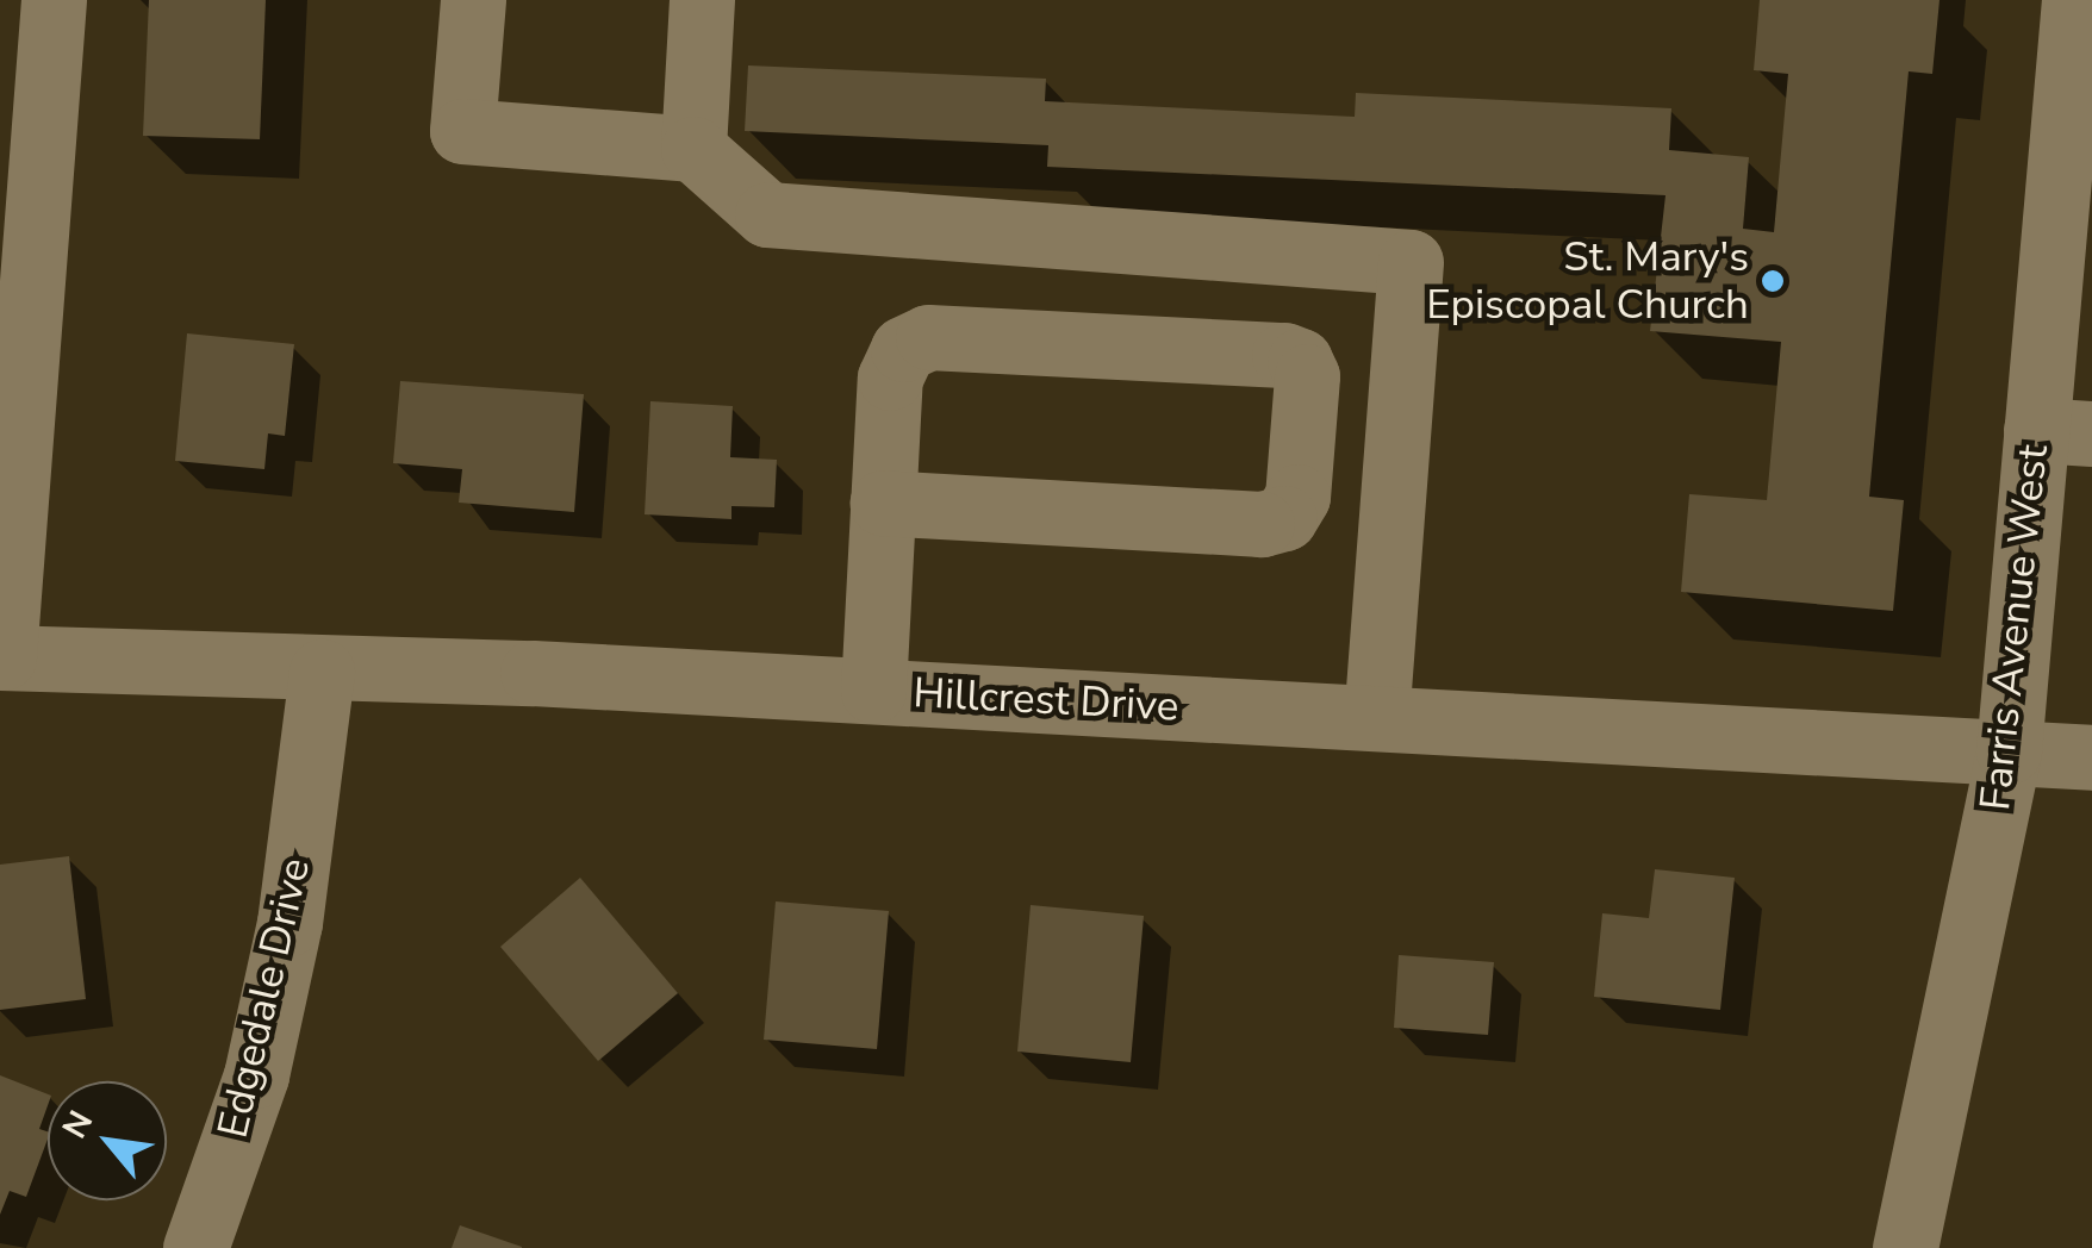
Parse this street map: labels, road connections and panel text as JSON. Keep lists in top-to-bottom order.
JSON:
{
  "streets": {
    "street": ["Farris Avenue West", "Hillcrest Drive", "Edgedale Drive"]
  },
  "crossings": [
    ["Farris Avenue West", "Hillcrest Drive"],
    ["Hillcrest Drive", "Edgedale Drive"]
  ],
  "places": ["St. Mary's Episcopal Church"],
  "north": "top left"
}
